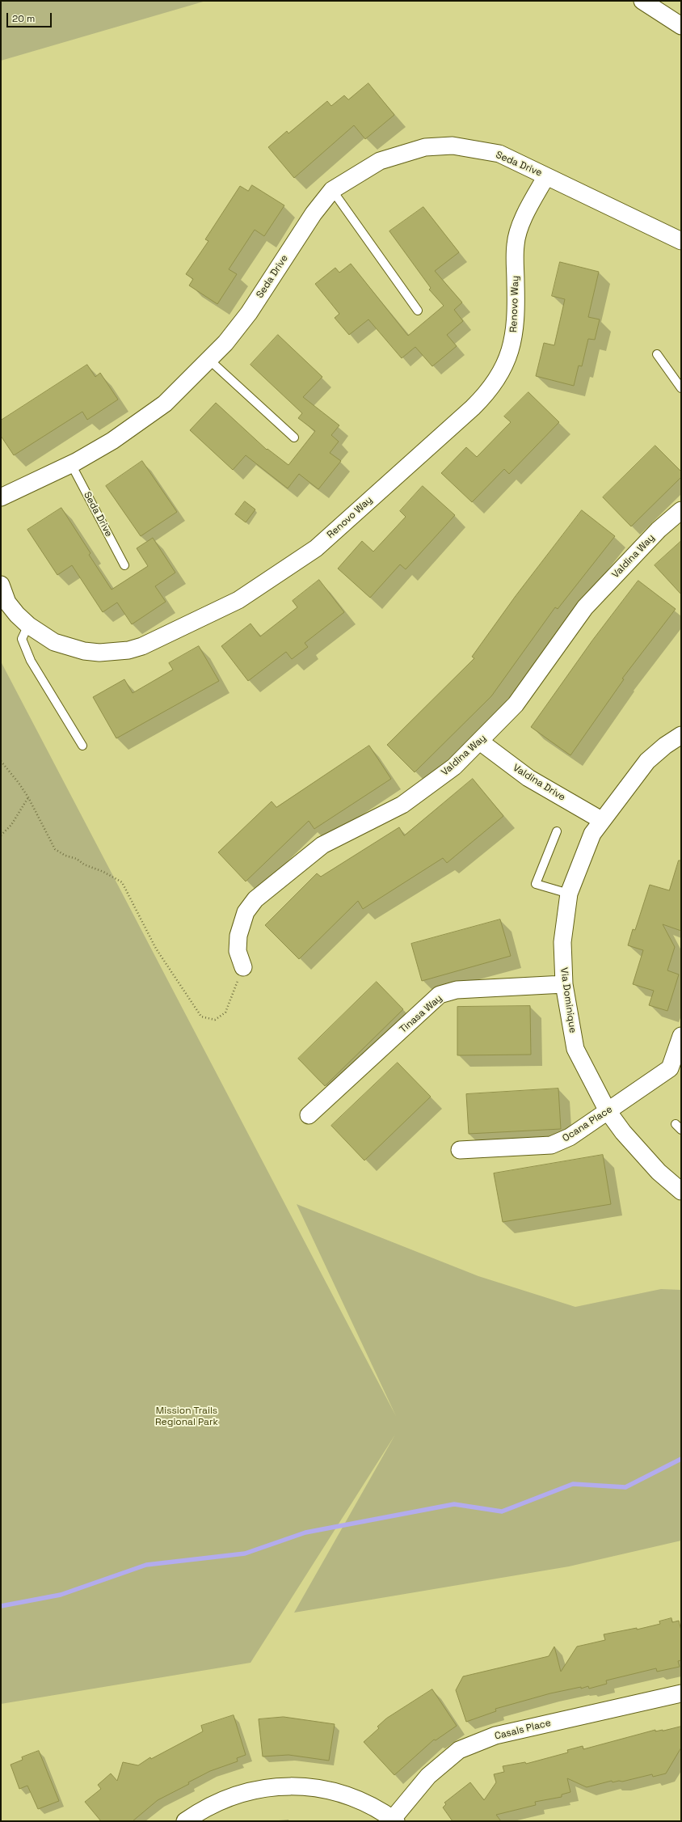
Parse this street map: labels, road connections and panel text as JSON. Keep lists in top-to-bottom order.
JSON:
{
  "streets": {
    "street": [
      "Seda Drive",
      "Renovo Way",
      "Valdina Way",
      "Valdina Drive",
      "Via Dominique",
      "Tinasa Way",
      "Ocana Place",
      "Casals Place"
    ]
  },
  "crossings": [
    ["Seda Drive", "Renovo Way"],
    ["Valdina Way", "Valdina Drive"],
    ["Valdina Drive", "Via Dominique"],
    ["Via Dominique", "Tinasa Way"],
    ["Via Dominique", "Ocana Place"]
  ],
  "parks": ["Mission Trails Regional Park"],
  "scale_bar": "20 m"
}
